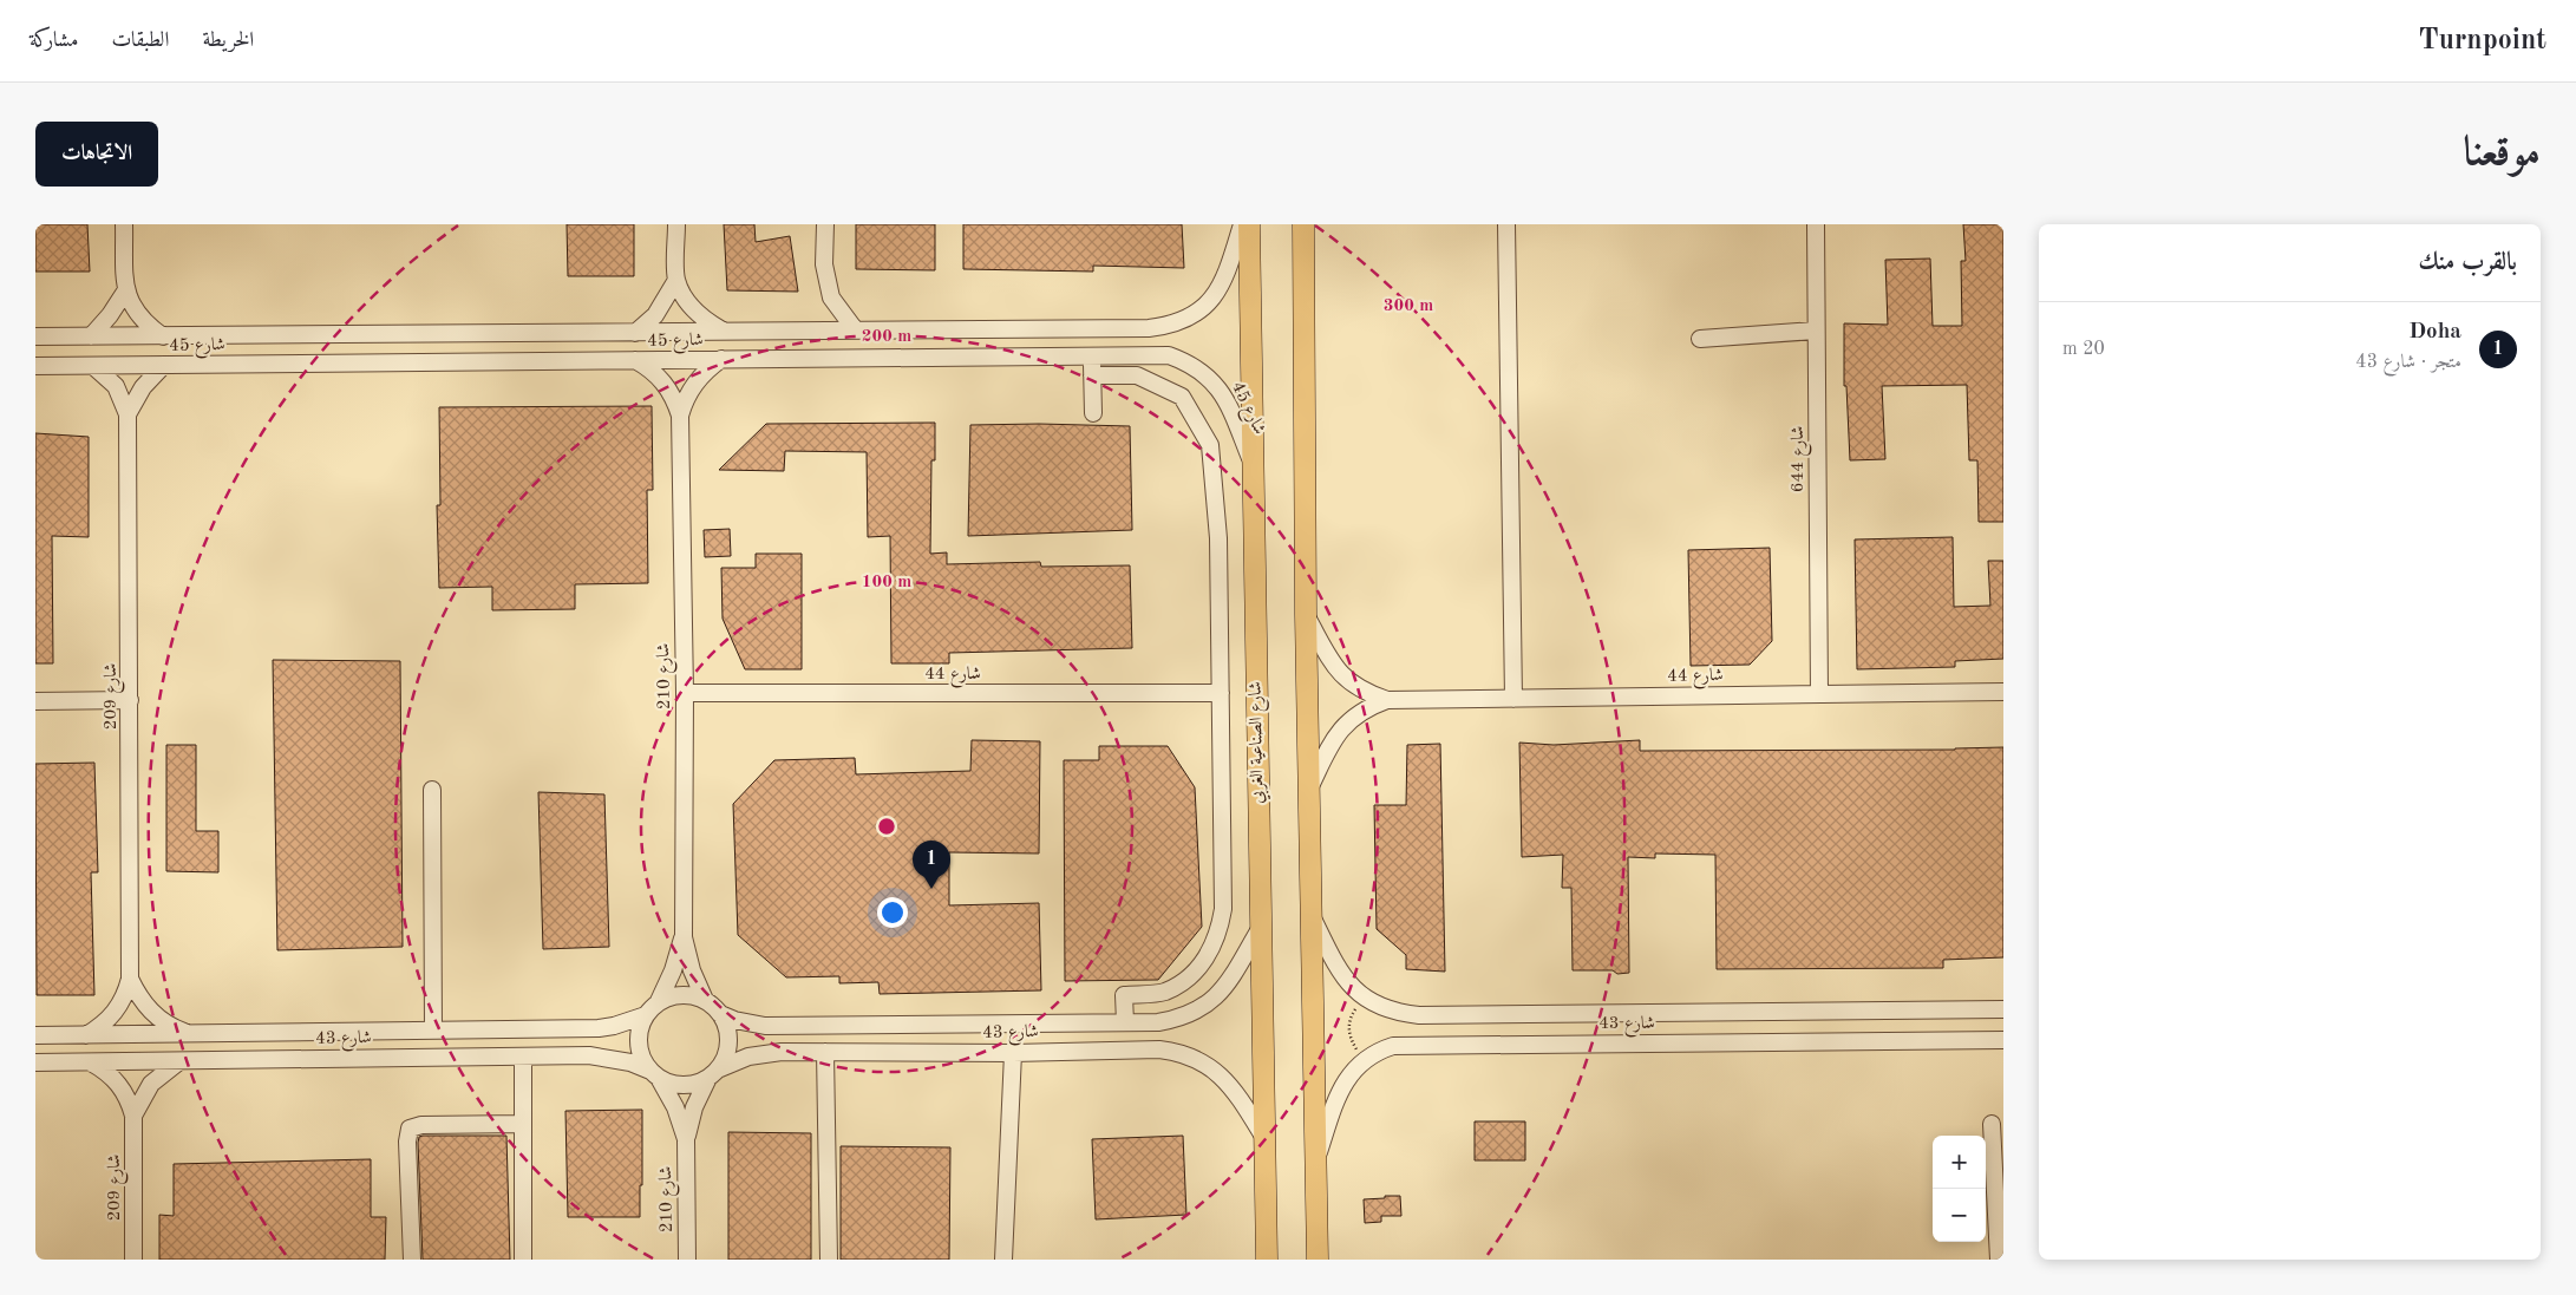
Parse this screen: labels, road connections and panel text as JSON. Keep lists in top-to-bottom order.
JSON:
{
  "streets": {
    "main road": ["شارع الصناعية الغربي"],
    "street": [
      "شارع 45",
      "شارع 644",
      "شارع 44",
      "شارع 210",
      "شارع 209",
      "شارع 43"
    ]
  },
  "crossings": [
    ["شارع 45", "شارع 210"],
    ["شارع 45", "شارع 209"],
    ["شارع 45", "شارع الصناعية الغربي"],
    ["شارع 644", "شارع 44"],
    ["شارع 44", "شارع 210"],
    ["شارع 210", "شارع 43"],
    ["شارع 209", "شارع 43"],
    ["شارع الصناعية الغربي", "شارع 43"]
  ],
  "page": {
    "header": "Turnpoint",
    "nav": ["الخريطة", "الطبقات", "مشاركة"],
    "title": "موقعنا",
    "buttons": "الاتجاهات",
    "heading": "بالقرب منك",
    "list": [
      {
        "mark": "1",
        "name": "Doha",
        "note": "متجر · شارع 43",
        "value": "20 m"
      }
    ],
    "pins": "1",
    "map_buttons": ["+", "−"]
  },
  "rings": ["300 m", "200 m", "100 m"]
}
